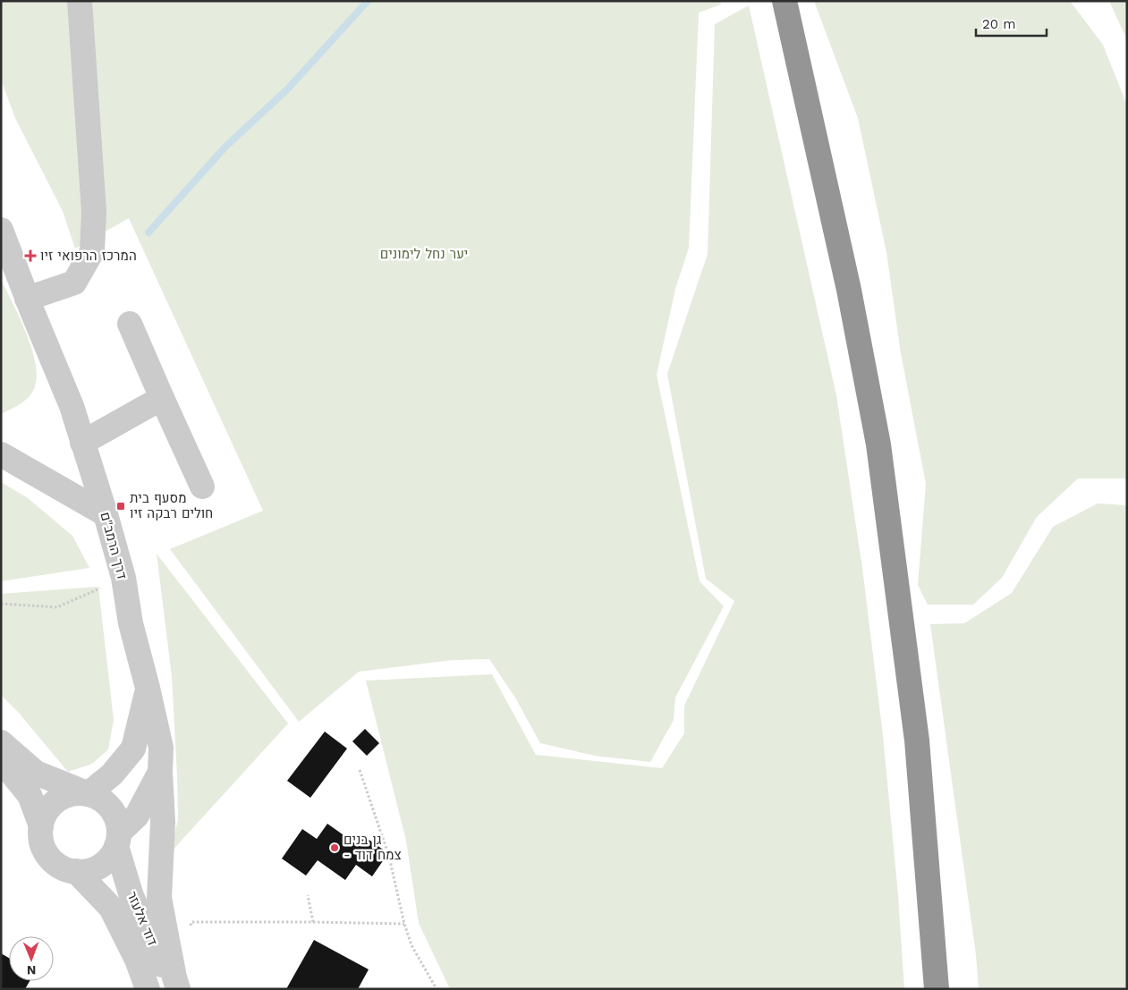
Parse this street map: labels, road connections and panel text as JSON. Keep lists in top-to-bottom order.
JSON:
{
  "streets": {
    "street": ["דרך הרמב\"ם", "דוד אלעזר"]
  },
  "crossings": [
    ["דרך הרמב\"ם", "דוד אלעזר"]
  ],
  "parks": ["יער נחל לימונים"],
  "places": {
    "health": ["המרכז הרפואי זיו"],
    "transit": ["מסעף בית חולים רבקה זיו"],
    "other": ["גן בנים - צמח דוד"]
  },
  "scale_bar": "20 m",
  "north": "bottom"
}
